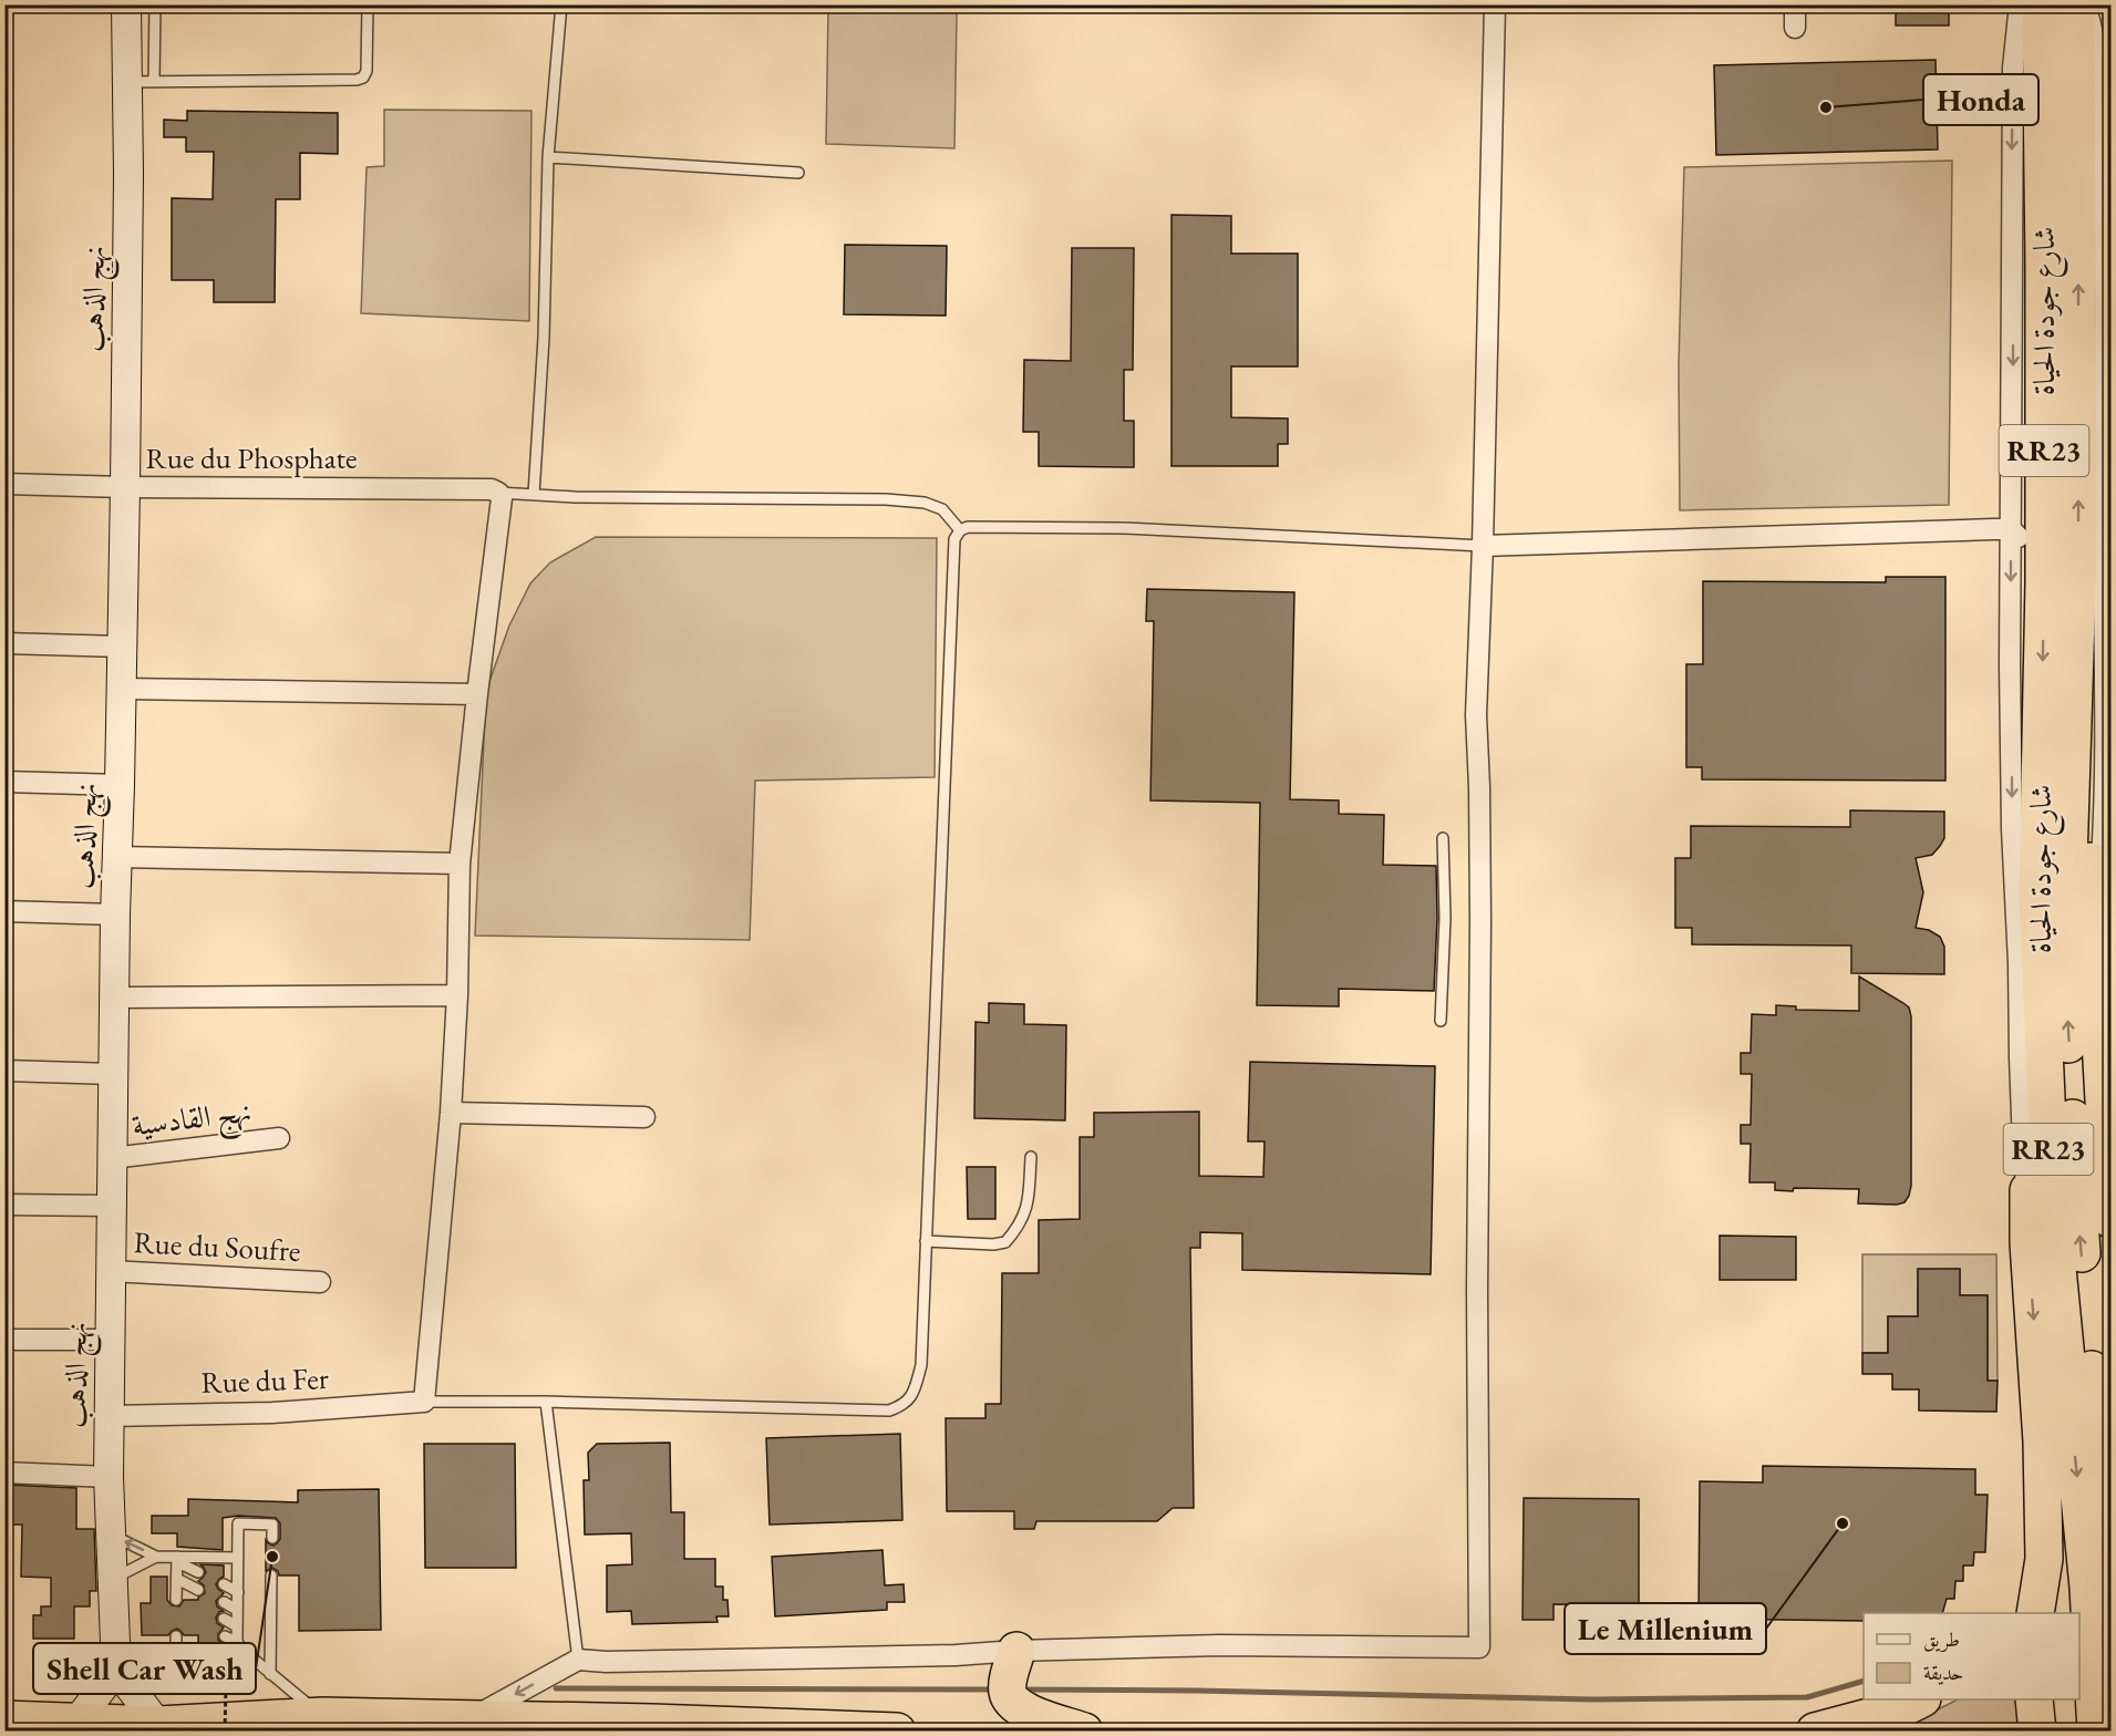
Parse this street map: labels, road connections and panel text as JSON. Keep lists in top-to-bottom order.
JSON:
{
  "streets": {
    "highway": ["شارع جودة الحياة", "RR23"],
    "street": [
      "نهج الذهب",
      "Rue du Phosphate",
      "نهج القادسية",
      "Rue du Soufre",
      "Rue du Fer"
    ]
  },
  "crossings": [
    ["نهج الذهب", "Rue du Phosphate"],
    ["نهج الذهب", "نهج القادسية"],
    ["نهج الذهب", "Rue du Soufre"],
    ["نهج الذهب", "Rue du Fer"]
  ],
  "places": ["Honda", "Le Millenium", "Shell Car Wash"],
  "legend": ["طريق", "حديقة"]
}
